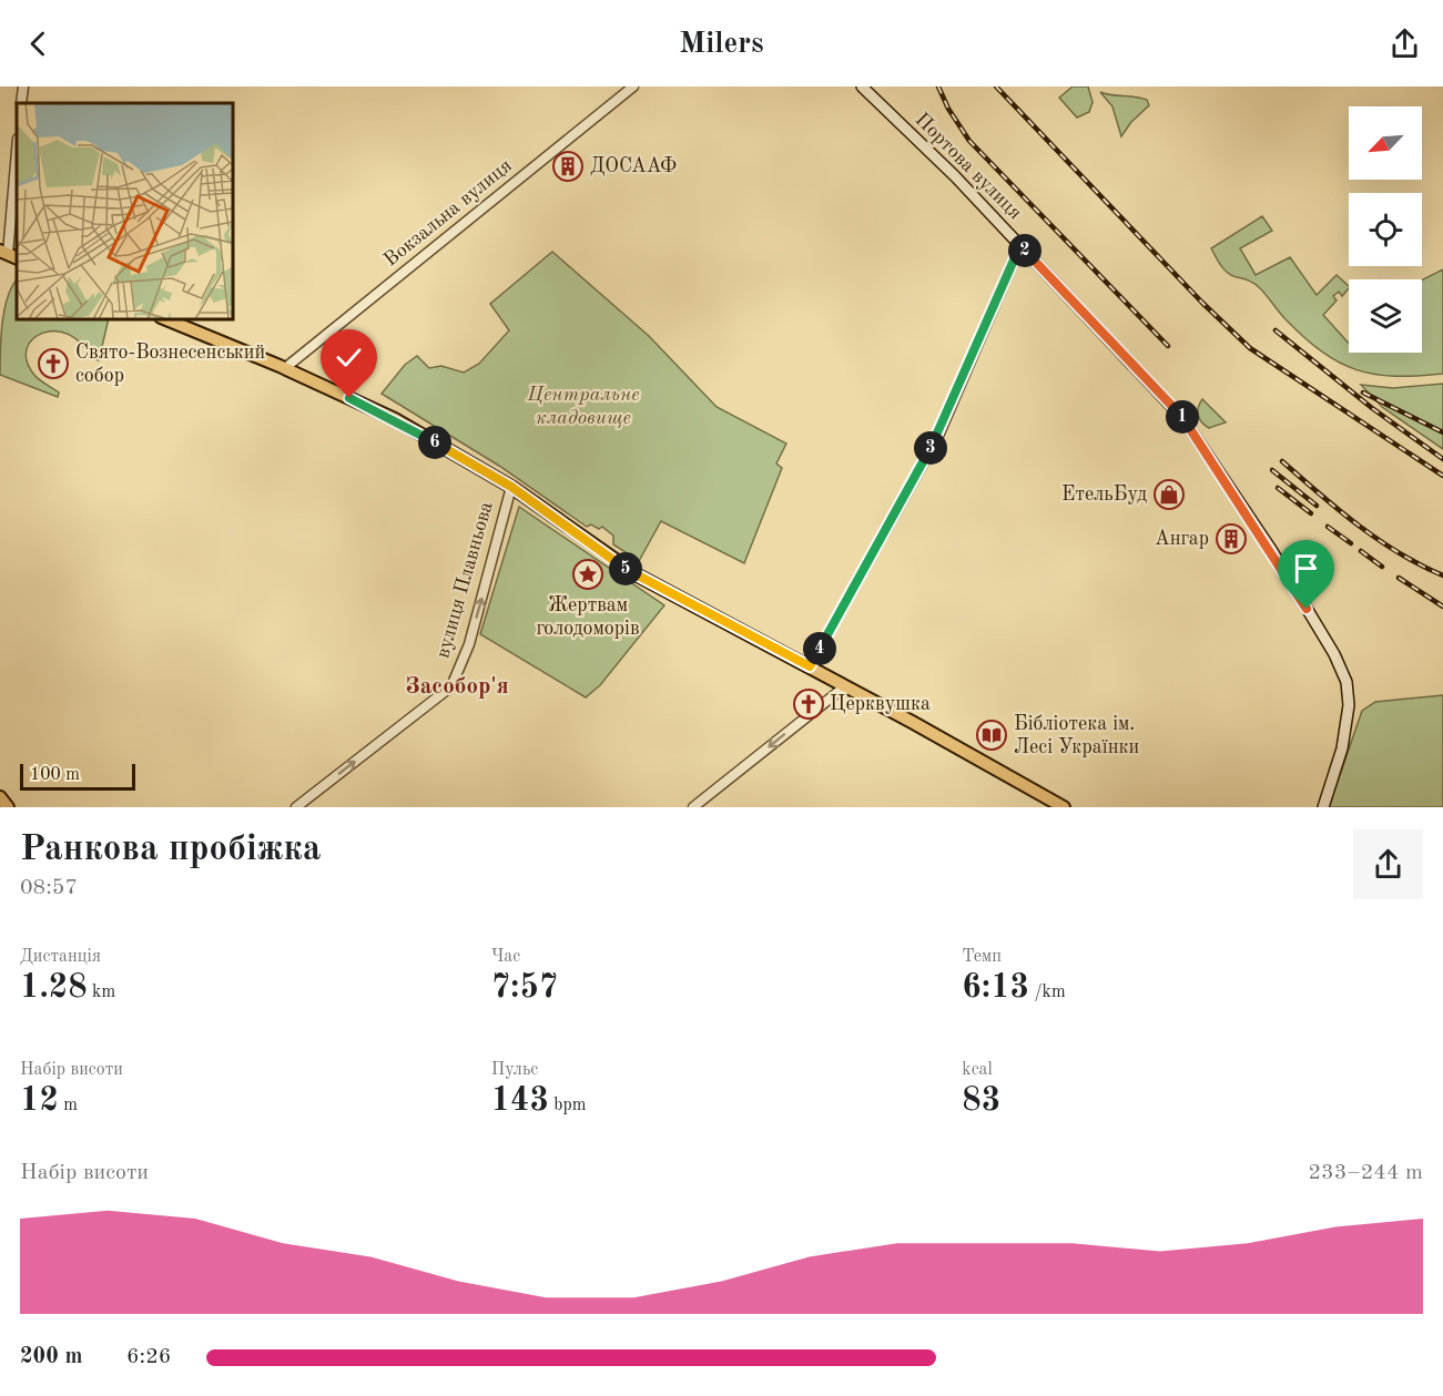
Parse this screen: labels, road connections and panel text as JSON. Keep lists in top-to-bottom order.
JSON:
{
  "streets": {
    "main road": ["Портова вулиця"],
    "street": ["Вокзальна вулиця", "вулиця Плавньова"]
  },
  "one_way": ["вулиця Плавньова"],
  "districts": ["Засобор'я"],
  "parks": ["Центральне кладовище"],
  "places": {
    "building": ["ДОСААФ", "Ангар"],
    "church": ["Свято-Вознесенський собор", "Церквушка"],
    "shop": ["ЕтельБуд"],
    "place": ["Жертвам голодоморів"],
    "library": ["Бібліотека ім. Лесі Українки"]
  },
  "scale_bar": "100 m",
  "north": "bottom left",
  "page": {
    "header": "Milers",
    "pins": [
      "2",
      "1",
      "6",
      "3",
      "5",
      "4"
    ],
    "scale": "100 m",
    "heading": ["Ранкова пробіжка", "08:57"],
    "stats": [
      ["Дистанція", "1.28 km"],
      ["Час", "7:57"],
      ["Темп", "6:13 /km"],
      ["Набір висоти", "12 m"],
      ["Пульс", "143 bpm"],
      ["kcal", "83"]
    ],
    "chart": ["Набір висоти", "233–244 m"],
    "list": [
      {
        "name": "200 m",
        "note": "6:26"
      }
    ]
  }
}
